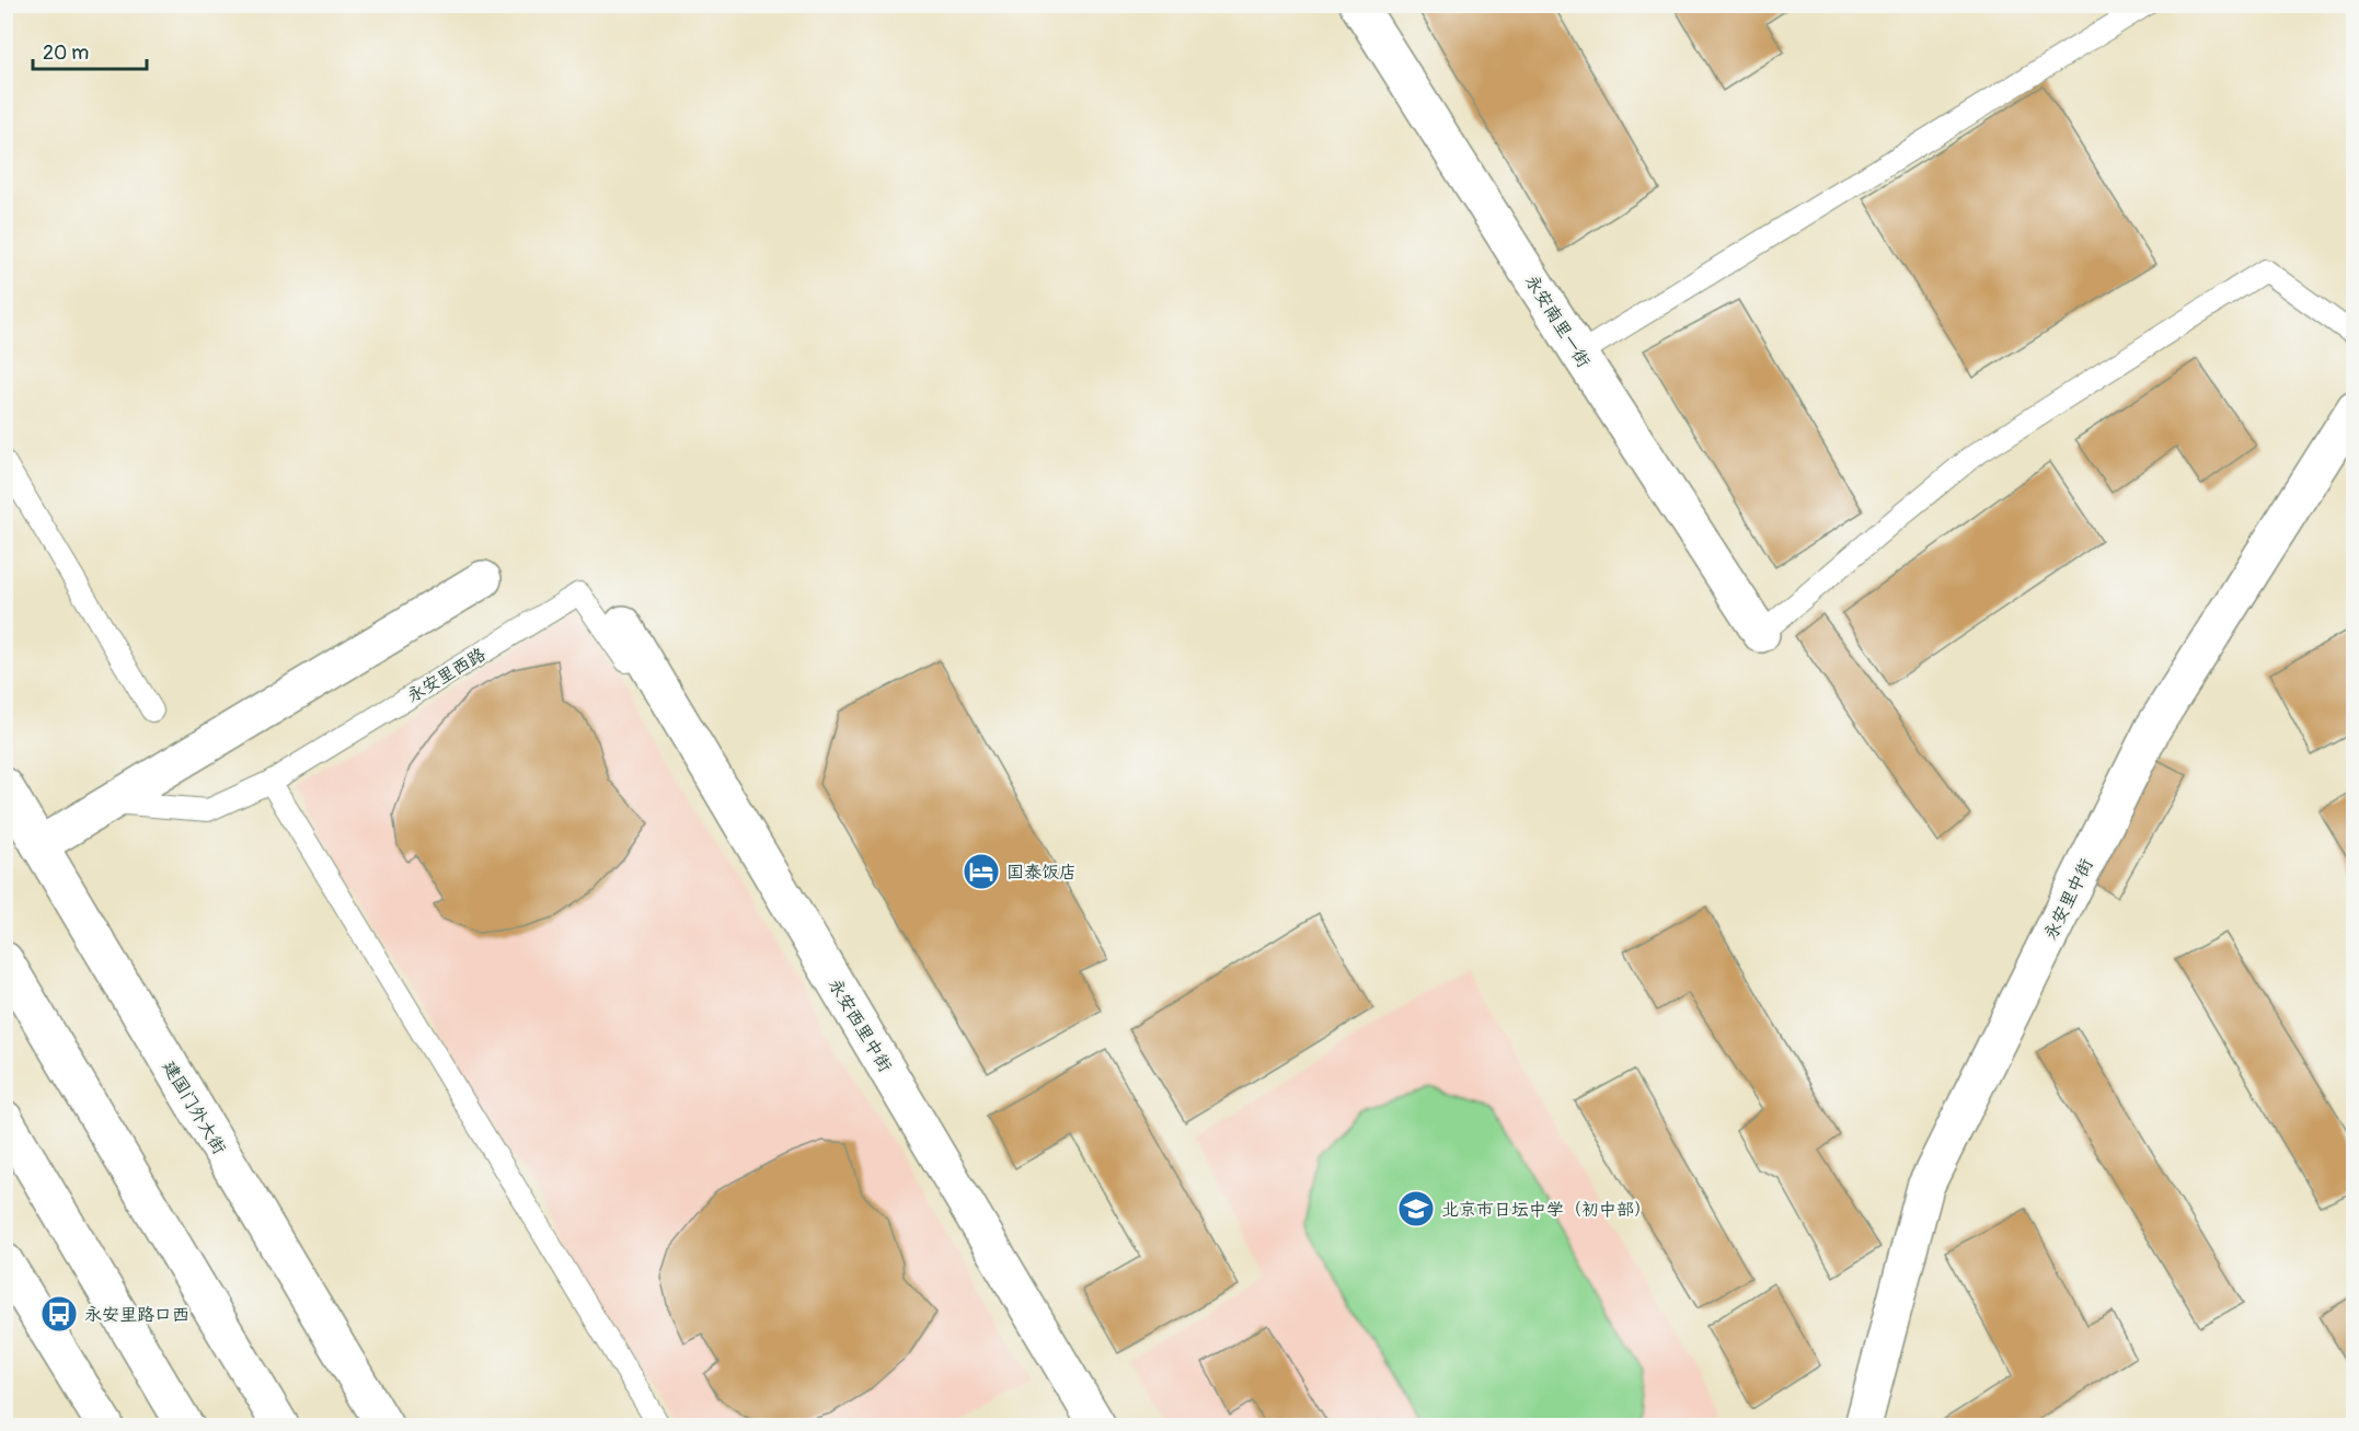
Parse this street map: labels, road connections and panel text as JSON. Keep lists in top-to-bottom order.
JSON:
{
  "streets": {
    "main road": [
      "永安南里一街",
      "永安里中街",
      "永安西里中街",
      "建国门外大街"
    ],
    "lane": ["永安里西路"]
  },
  "crossings": [
    ["永安里西路", "永安西里中街"]
  ],
  "places": {
    "hotel": ["国泰饭店"],
    "school or university": ["北京市日坛中学（初中部）"],
    "bus stop": ["永安里路口西"]
  },
  "scale_bar": "20 m"
}
